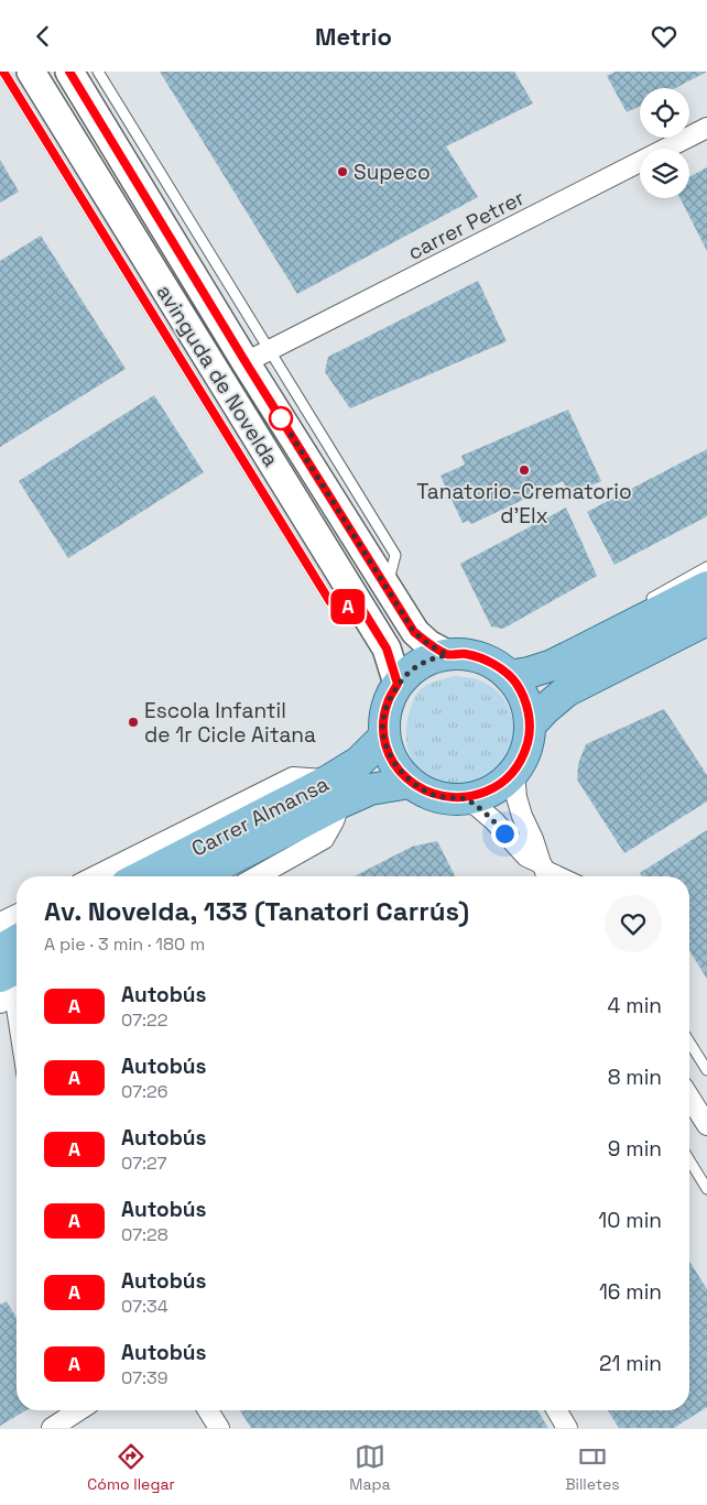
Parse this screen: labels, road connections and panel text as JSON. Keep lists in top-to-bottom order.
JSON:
{
  "streets": {
    "main road": ["avinguda de Novelda", "Carrer Almansa"],
    "street": ["carrer Petrer"]
  },
  "crossings": [
    ["carrer Petrer", "avinguda de Novelda"],
    ["avinguda de Novelda", "Carrer Almansa"]
  ],
  "places": ["Supeco", "Tanatorio-Crematorio d'Elx", "Escola Infantil de 1r Cicle Aitana"],
  "lines": ["bus line A"],
  "page": {
    "header": "Metrio",
    "on_map": "A",
    "heading": ["Av. Novelda, 133 (Tanatori Carrús)", "A pie · 3 min · 180 m"],
    "list": [
      {
        "mark": "A",
        "name": "Autobús",
        "note": "07:22",
        "value": "4 min"
      },
      {
        "mark": "A",
        "name": "Autobús",
        "note": "07:26",
        "value": "8 min"
      },
      {
        "mark": "A",
        "name": "Autobús",
        "note": "07:27",
        "value": "9 min"
      },
      {
        "mark": "A",
        "name": "Autobús",
        "note": "07:28",
        "value": "10 min"
      },
      {
        "mark": "A",
        "name": "Autobús",
        "note": "07:34",
        "value": "16 min"
      },
      {
        "mark": "A",
        "name": "Autobús",
        "note": "07:39",
        "value": "21 min"
      }
    ],
    "tabs": ["Cómo llegar", "Mapa", "Billetes"]
  }
}
